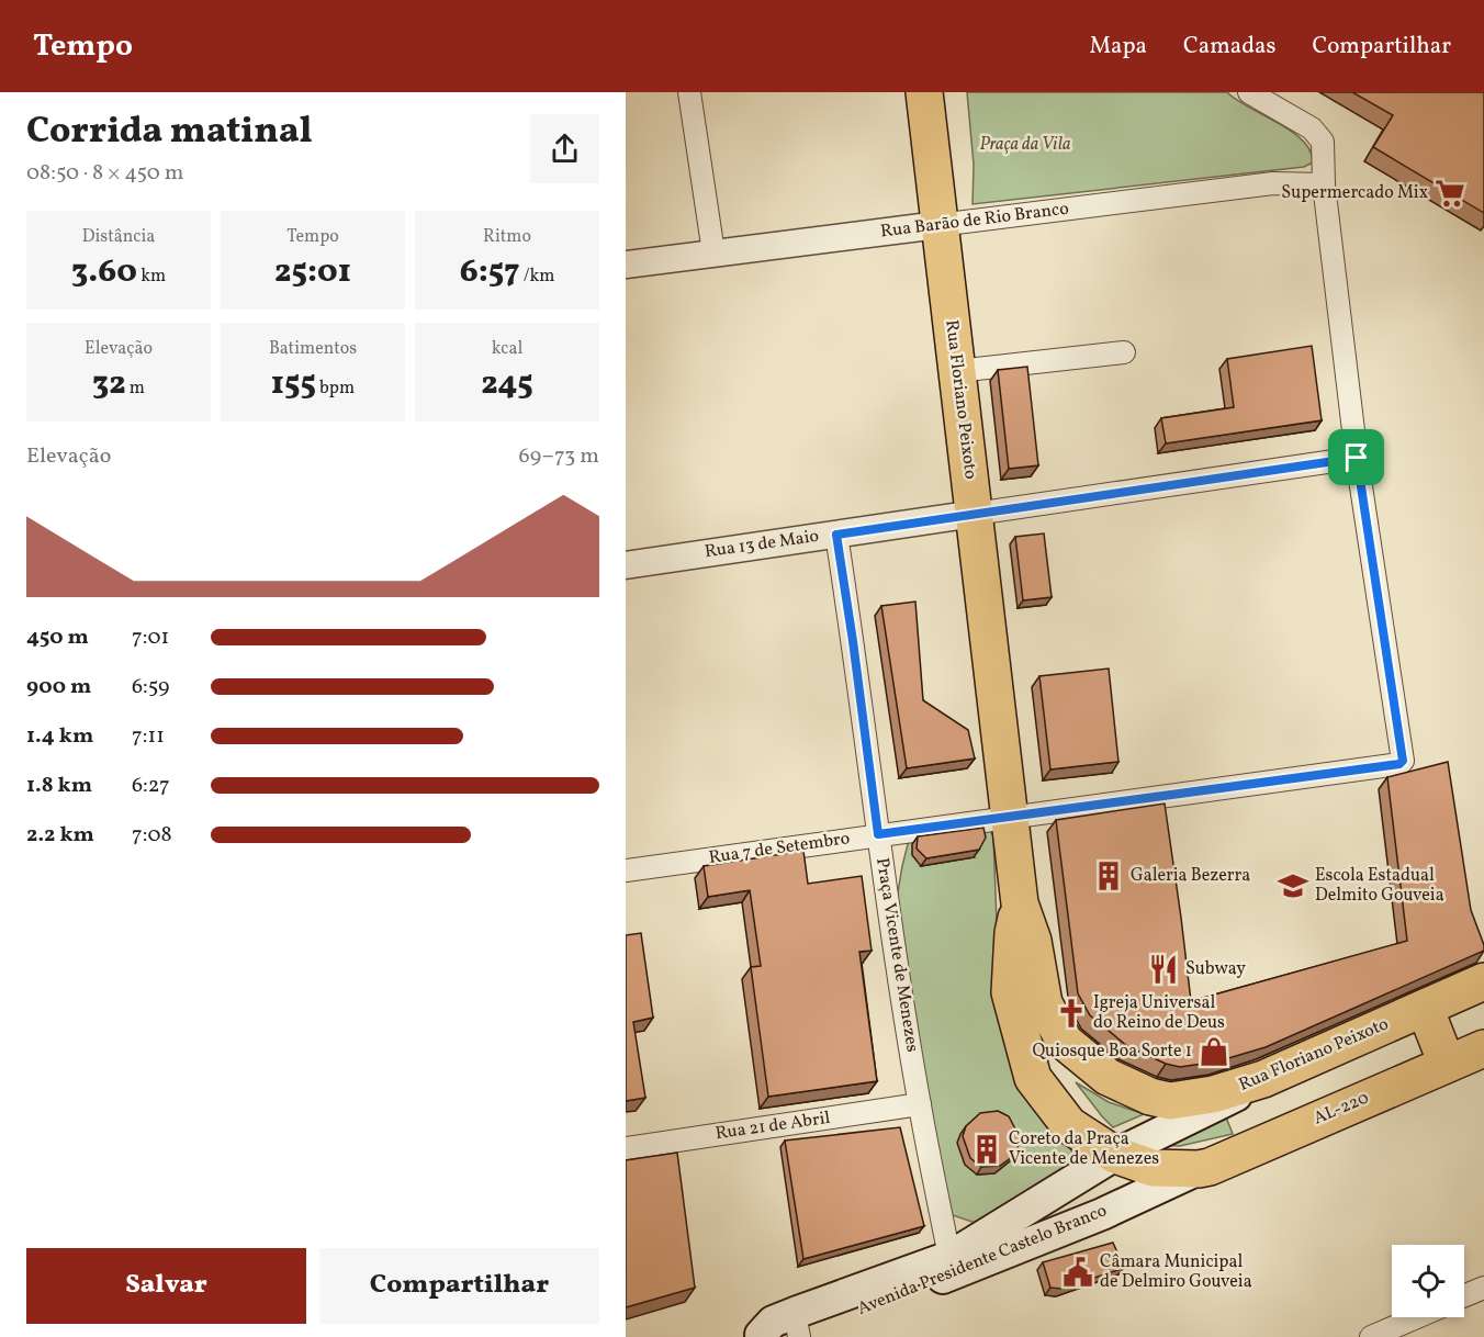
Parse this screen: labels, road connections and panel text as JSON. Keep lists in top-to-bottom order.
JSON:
{
  "streets": {
    "highway": ["Rua Floriano Peixoto", "AL-220"],
    "main road": ["Avenida Presidente Castelo Branco"],
    "street": [
      "Rua Barão de Rio Branco",
      "Rua 13 de Maio",
      "Rua 7 de Setembro",
      "Praça Vicente de Menezes",
      "Rua 21 de Abril"
    ]
  },
  "crossings": [
    ["Rua Barão de Rio Branco", "Rua Floriano Peixoto"],
    ["Rua Floriano Peixoto", "Rua 13 de Maio"],
    ["Rua Floriano Peixoto", "Rua 7 de Setembro"],
    ["Rua Floriano Peixoto", "AL-220"],
    ["Rua Floriano Peixoto", "Avenida Presidente Castelo Branco"],
    ["Rua 13 de Maio", "Praça Vicente de Menezes"],
    ["Rua 7 de Setembro", "Praça Vicente de Menezes"],
    ["Praça Vicente de Menezes", "Rua 21 de Abril"],
    ["Praça Vicente de Menezes", "Avenida Presidente Castelo Branco"],
    ["AL-220", "Avenida Presidente Castelo Branco"]
  ],
  "parks": ["Praça da Vila"],
  "places": {
    "supermarket": ["Supermercado Mix"],
    "building": ["Galeria Bezerra", "Coreto da Praça Vicente de Menezes"],
    "school or university": ["Escola Estadual Delmito Gouveia"],
    "restaurant": ["Subway"],
    "church": ["Igreja Universal do Reino de Deus"],
    "shop": ["Quiosque Boa Sorte 1"],
    "public building": ["Câmara Municipal de Delmiro Gouveia"]
  },
  "page": {
    "header": "Tempo",
    "nav": ["Mapa", "Camadas", "Compartilhar"],
    "heading": ["Corrida matinal", "08:50 · 8 × 450 m"],
    "stats": [
      ["Distância", "3.60 km"],
      ["Tempo", "25:01"],
      ["Ritmo", "6:57 /km"],
      ["Elevação", "32 m"],
      ["Batimentos", "155 bpm"],
      ["kcal", "245"]
    ],
    "chart": ["Elevação", "69–73 m"],
    "list": [
      {
        "name": "450 m",
        "note": "7:01"
      },
      {
        "name": "900 m",
        "note": "6:59"
      },
      {
        "name": "1.4 km",
        "note": "7:11"
      },
      {
        "name": "1.8 km",
        "note": "6:27"
      },
      {
        "name": "2.2 km",
        "note": "7:08"
      }
    ],
    "buttons": ["Salvar", "Compartilhar"]
  }
}
